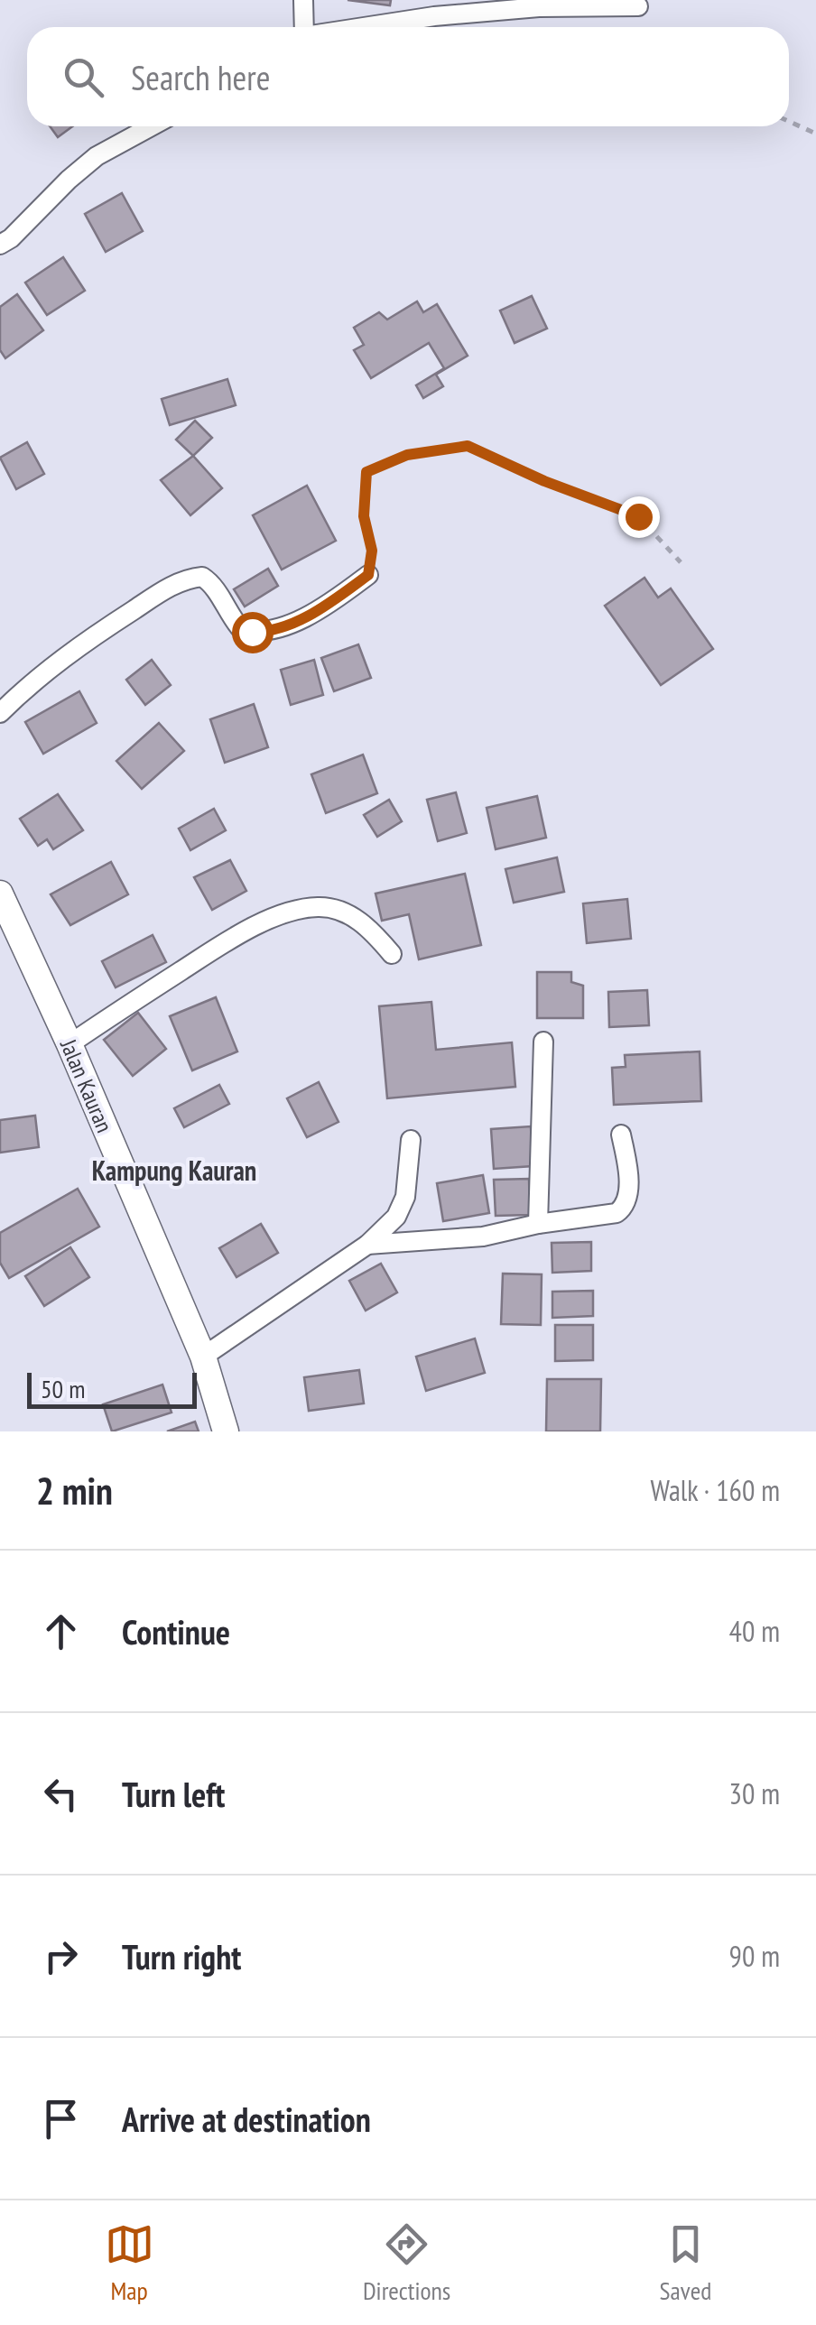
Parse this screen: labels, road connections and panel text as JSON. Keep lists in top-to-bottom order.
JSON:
{
  "streets": {
    "street": ["Jalan Kauran"]
  },
  "districts": ["Kampung Kauran"],
  "scale_bar": "50 m",
  "page": {
    "search": "Search here",
    "scale": "50 m",
    "heading": ["2 min", "Walk · 160 m"],
    "list": [
      ["Continue", "40 m"],
      ["Turn left", "30 m"],
      ["Turn right", "90 m"],
      "Arrive at destination"
    ],
    "nav": ["Map", "Directions", "Saved"]
  }
}
